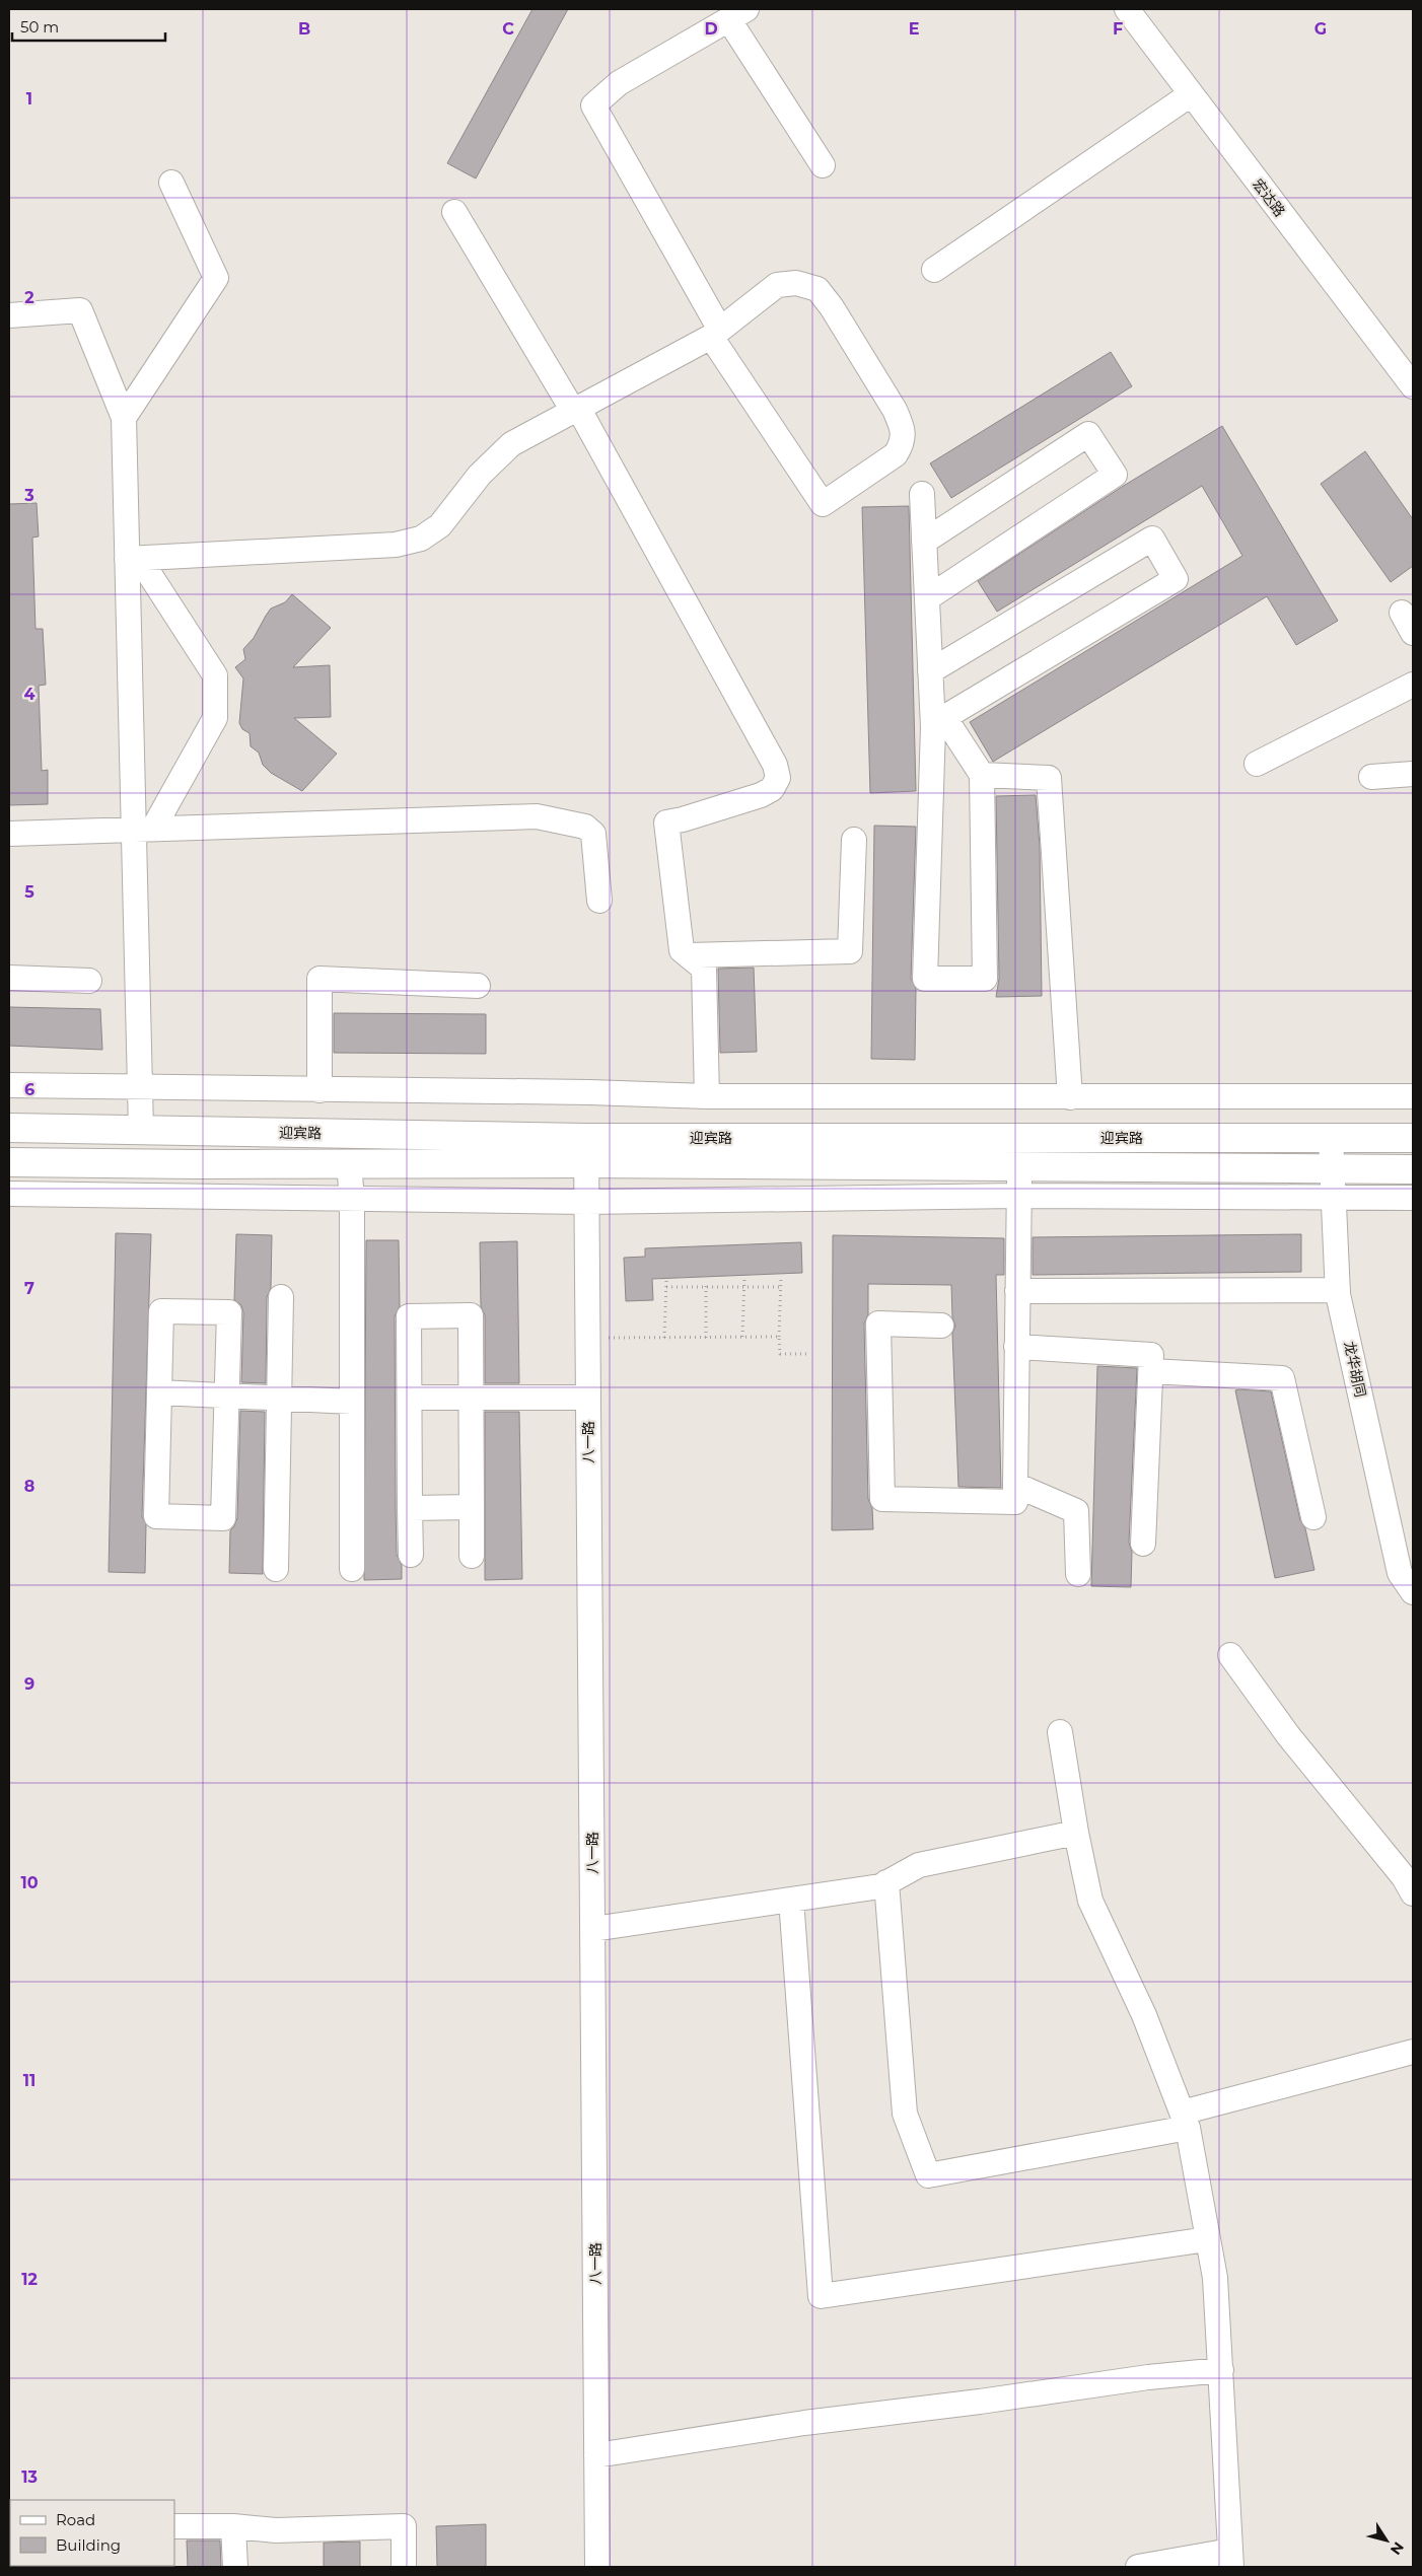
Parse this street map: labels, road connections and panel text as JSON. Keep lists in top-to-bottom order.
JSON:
{
  "streets": {
    "main road": ["迎宾路"],
    "street": ["宏达路", "龙华胡同", "八一路"]
  },
  "crossings": [
    ["迎宾路", "龙华胡同"],
    ["迎宾路", "八一路"]
  ],
  "legend": ["Road", "Building"],
  "scale_bar": "50 m",
  "north": "bottom right",
  "grid": {
    "columns": [
      "B",
      "C",
      "D",
      "E",
      "F",
      "G"
    ],
    "rows": [
      "1",
      "2",
      "3",
      "4",
      "5",
      "6",
      "7",
      "8",
      "9",
      "10",
      "11",
      "12",
      "13"
    ]
  }
}
